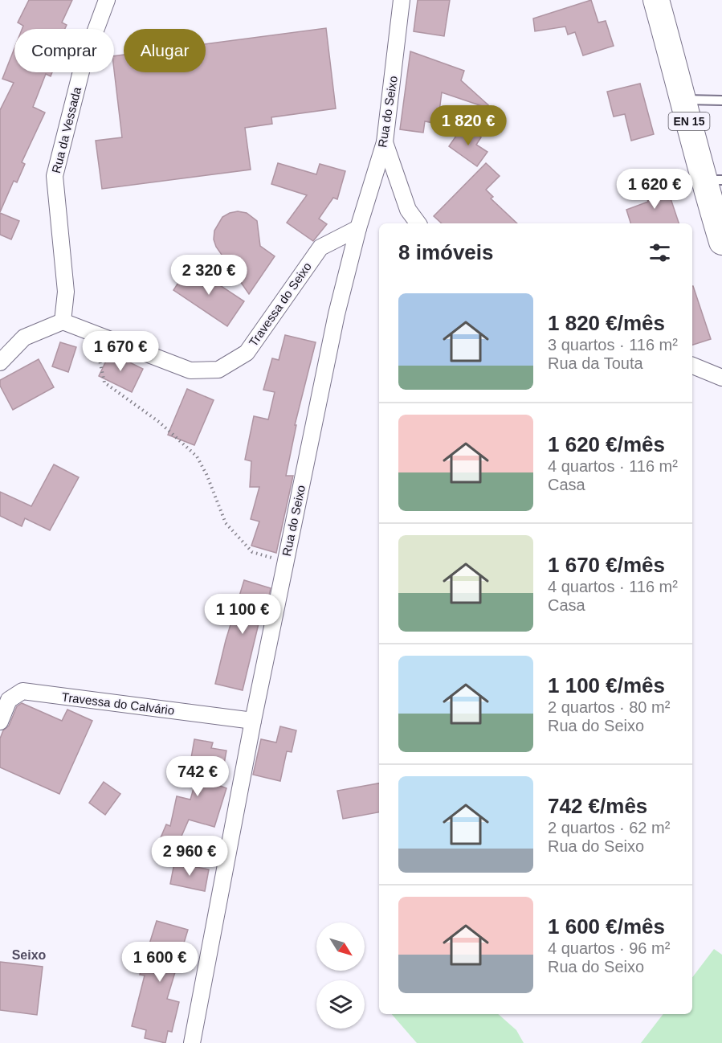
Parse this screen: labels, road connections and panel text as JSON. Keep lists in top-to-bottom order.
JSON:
{
  "streets": {
    "main road": ["EN 15"],
    "street": [
      "Rua do Seixo",
      "Rua da Vessada",
      "Travessa do Seixo",
      "Travessa do Calvário"
    ]
  },
  "crossings": [
    ["Rua do Seixo", "Travessa do Seixo"],
    ["Rua do Seixo", "Travessa do Calvário"],
    ["Rua da Vessada", "Travessa do Seixo"]
  ],
  "districts": ["Seixo"],
  "north": "bottom right",
  "page": {
    "chip": ["Comprar", "Alugar"],
    "price": [
      "1 820 €",
      "1 620 €",
      "2 320 €",
      "1 670 €",
      "1 100 €",
      "742 €",
      "2 960 €",
      "1 600 €"
    ],
    "heading": "8 imóveis",
    "list": [
      {
        "name": "1 820 €/mês",
        "note": "3 quartos · 116 m² · Rua da Touta"
      },
      {
        "name": "1 620 €/mês",
        "note": "4 quartos · 116 m² · Casa"
      },
      {
        "name": "1 670 €/mês",
        "note": "4 quartos · 116 m² · Casa"
      },
      {
        "name": "1 100 €/mês",
        "note": "2 quartos · 80 m² · Rua do Seixo"
      },
      {
        "name": "742 €/mês",
        "note": "2 quartos · 62 m² · Rua do Seixo"
      },
      {
        "name": "1 600 €/mês",
        "note": "4 quartos · 96 m² · Rua do Seixo"
      }
    ]
  }
}
